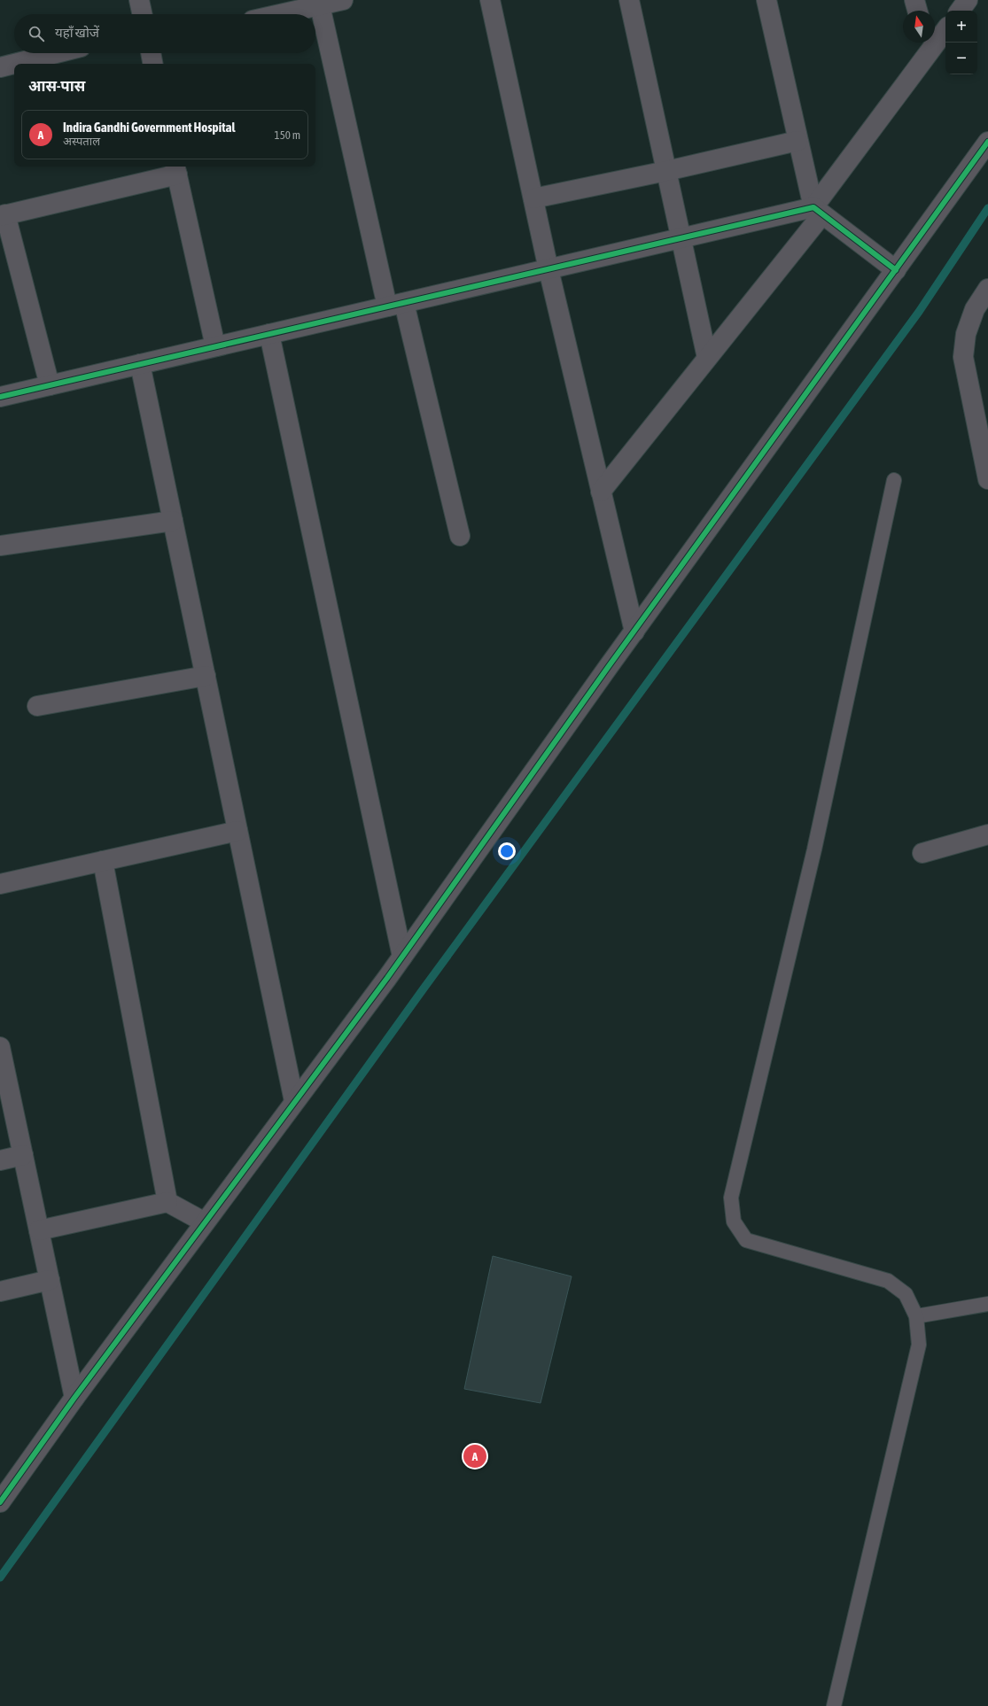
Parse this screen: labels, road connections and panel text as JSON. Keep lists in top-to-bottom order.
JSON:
{
  "north": "top",
  "page": {
    "map_buttons": ["+", "−"],
    "search": "यहाँ खोजें",
    "heading": "आस-पास",
    "list": [
      {
        "mark": "A",
        "name": "Indira Gandhi Government Hospital",
        "note": "अस्पताल",
        "value": "150 m"
      }
    ],
    "pins": "A"
  }
}
